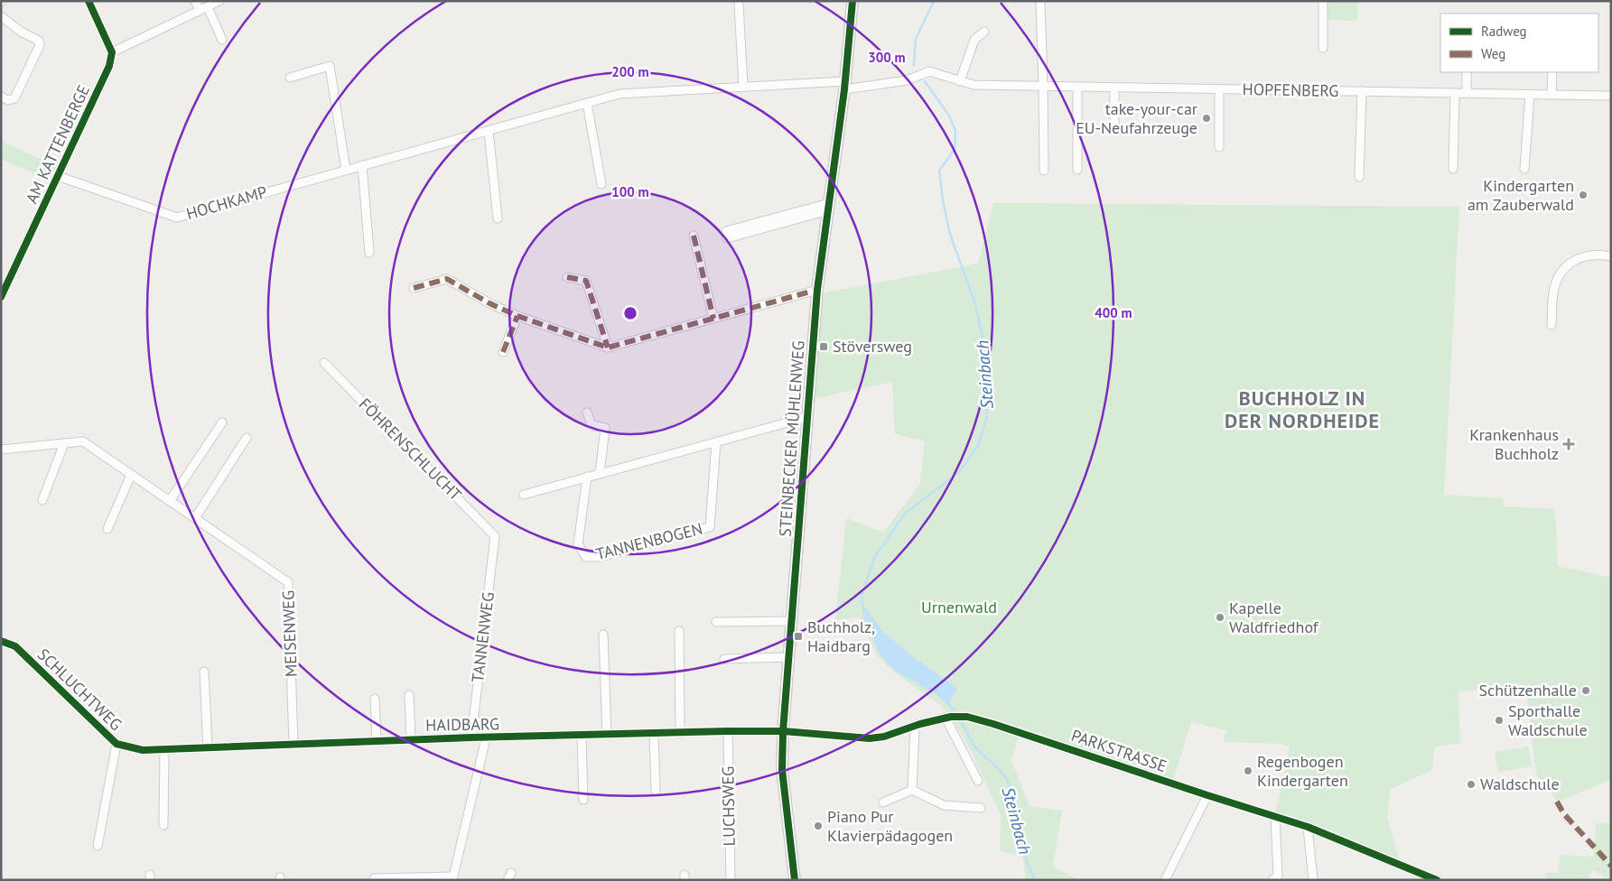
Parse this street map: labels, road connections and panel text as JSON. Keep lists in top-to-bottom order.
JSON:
{
  "streets": {
    "street": [
      "HOPFENBERG",
      "AM KATTENBERGE",
      "HOCHKAMP",
      "STEINBECKER MÜHLENWEG",
      "FÖHRENSCHLUCHT",
      "TANNENBOGEN",
      "MEISENWEG",
      "TANNENWEG",
      "SCHLUCHTWEG",
      "HAIDBARG",
      "PARKSTRASSE",
      "LUCHSWEG"
    ]
  },
  "crossings": [
    ["HOPFENBERG", "HOCHKAMP"],
    ["HOPFENBERG", "STEINBECKER MÜHLENWEG"],
    ["AM KATTENBERGE", "HOCHKAMP"],
    ["HOCHKAMP", "STEINBECKER MÜHLENWEG"],
    ["STEINBECKER MÜHLENWEG", "HAIDBARG"],
    ["STEINBECKER MÜHLENWEG", "PARKSTRASSE"],
    ["FÖHRENSCHLUCHT", "TANNENWEG"],
    ["MEISENWEG", "HAIDBARG"],
    ["TANNENWEG", "HAIDBARG"],
    ["SCHLUCHTWEG", "HAIDBARG"],
    ["HAIDBARG", "PARKSTRASSE"],
    ["HAIDBARG", "LUCHSWEG"]
  ],
  "districts": ["BUCHHOLZ IN DER NORDHEIDE"],
  "water": ["Steinbach"],
  "parks": ["Urnenwald"],
  "places": {
    "other": [
      "take-your-car EU-Neufahrzeuge",
      "Kindergarten am Zauberwald",
      "Kapelle Waldfriedhof",
      "Schützenhalle",
      "Sporthalle Waldschule",
      "Regenbogen Kindergarten",
      "Waldschule",
      "Piano Pur Klavierpädagogen"
    ],
    "transit": ["Stöversweg", "Buchholz, Haidbarg"],
    "health": ["Krankenhaus Buchholz"]
  },
  "legend": ["Radweg", "Weg"],
  "rings": [
    "300 m",
    "200 m",
    "100 m",
    "400 m"
  ]
}
